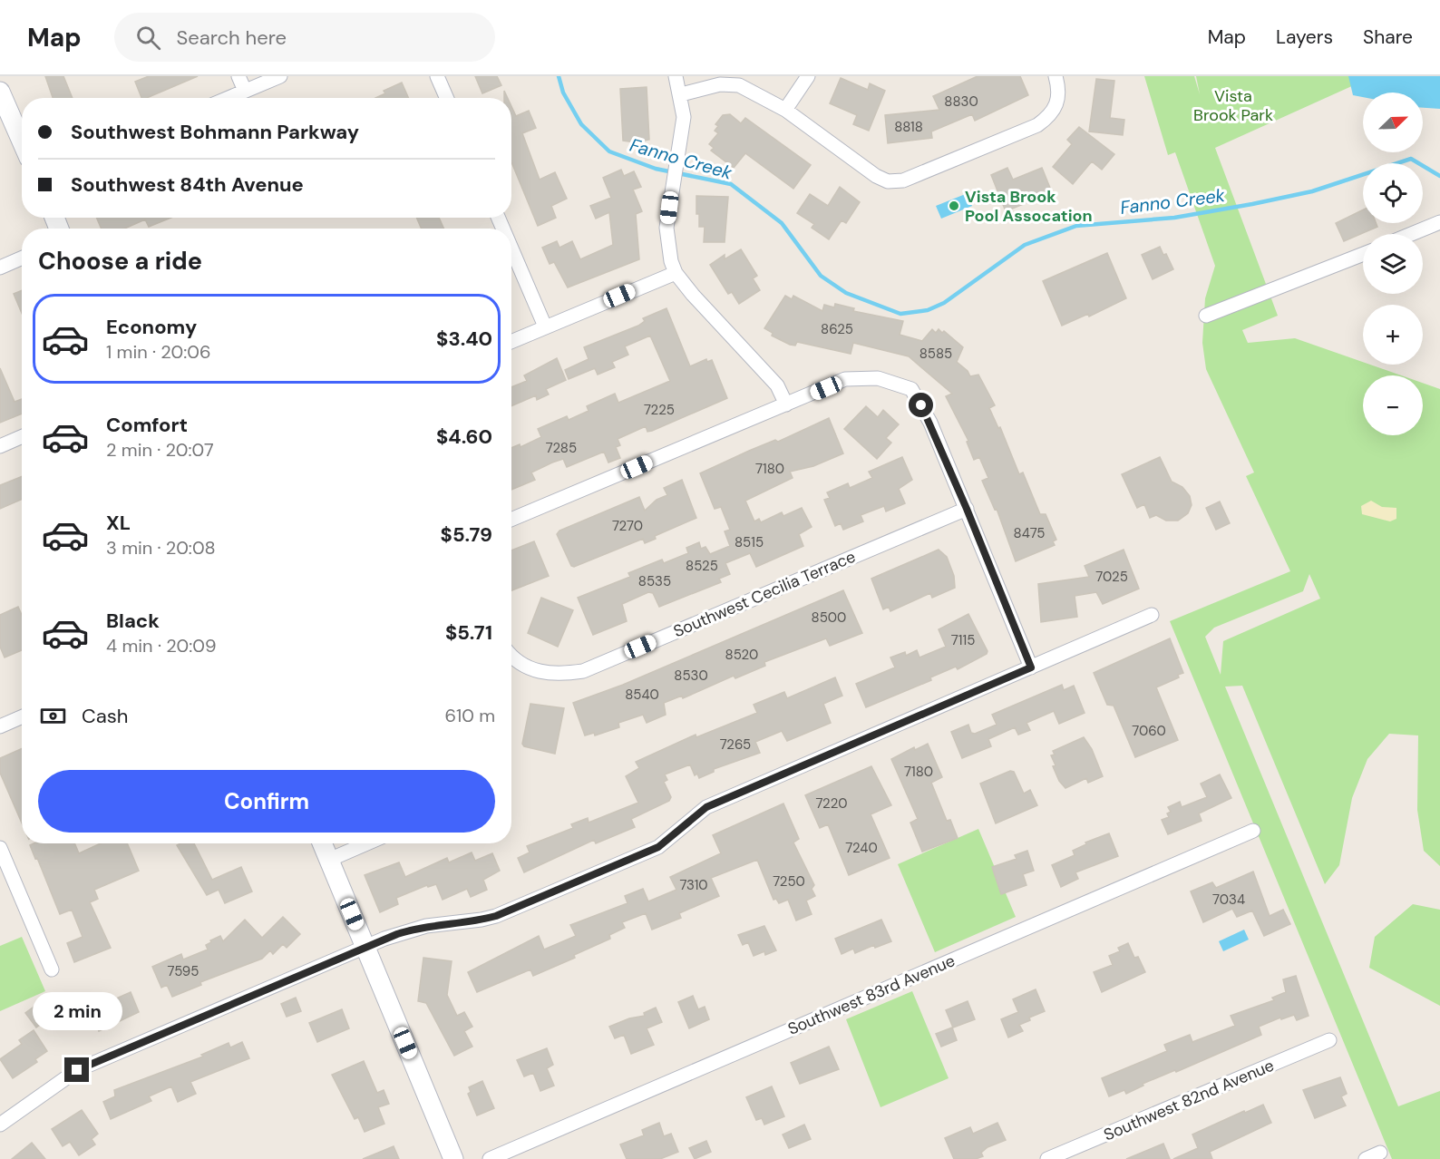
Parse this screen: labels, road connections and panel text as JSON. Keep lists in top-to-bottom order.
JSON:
{
  "streets": {
    "street": ["Southwest Cecilia Terrace", "Southwest 83rd Avenue", "Southwest 82nd Avenue"]
  },
  "water": ["Fanno Creek"],
  "parks": ["Vista Brook Park"],
  "places": ["Vista Brook Pool Assocation"],
  "house_numbers": [
    "8830",
    "8818",
    "8625",
    "8585",
    "7225",
    "7285",
    "7180",
    "7270",
    "8475",
    "8515",
    "8525",
    "7025",
    "8535",
    "8500",
    "7115",
    "8520",
    "8530",
    "8540",
    "7060",
    "7265",
    "7180",
    "7220",
    "7240",
    "7250",
    "7310",
    "7034",
    "7595"
  ],
  "north": "top right",
  "page": {
    "header": "Map",
    "search": "Search here",
    "nav": ["Map", "Layers", "Share"],
    "map_buttons": ["+", "−"],
    "banner": ["Southwest Bohmann Parkway", "Southwest 84th Avenue"],
    "heading": "Choose a ride",
    "list": [
      {
        "name": "Economy",
        "note": "1 min · 20:06",
        "value": "$3.40"
      },
      {
        "name": "Comfort",
        "note": "2 min · 20:07",
        "value": "$4.60"
      },
      {
        "name": "XL",
        "note": "3 min · 20:08",
        "value": "$5.79"
      },
      {
        "name": "Black",
        "note": "4 min · 20:09",
        "value": "$5.71"
      }
    ],
    "pay": ["Cash", "610 m"],
    "buttons": "Confirm",
    "bubble": "2 min"
  }
}
